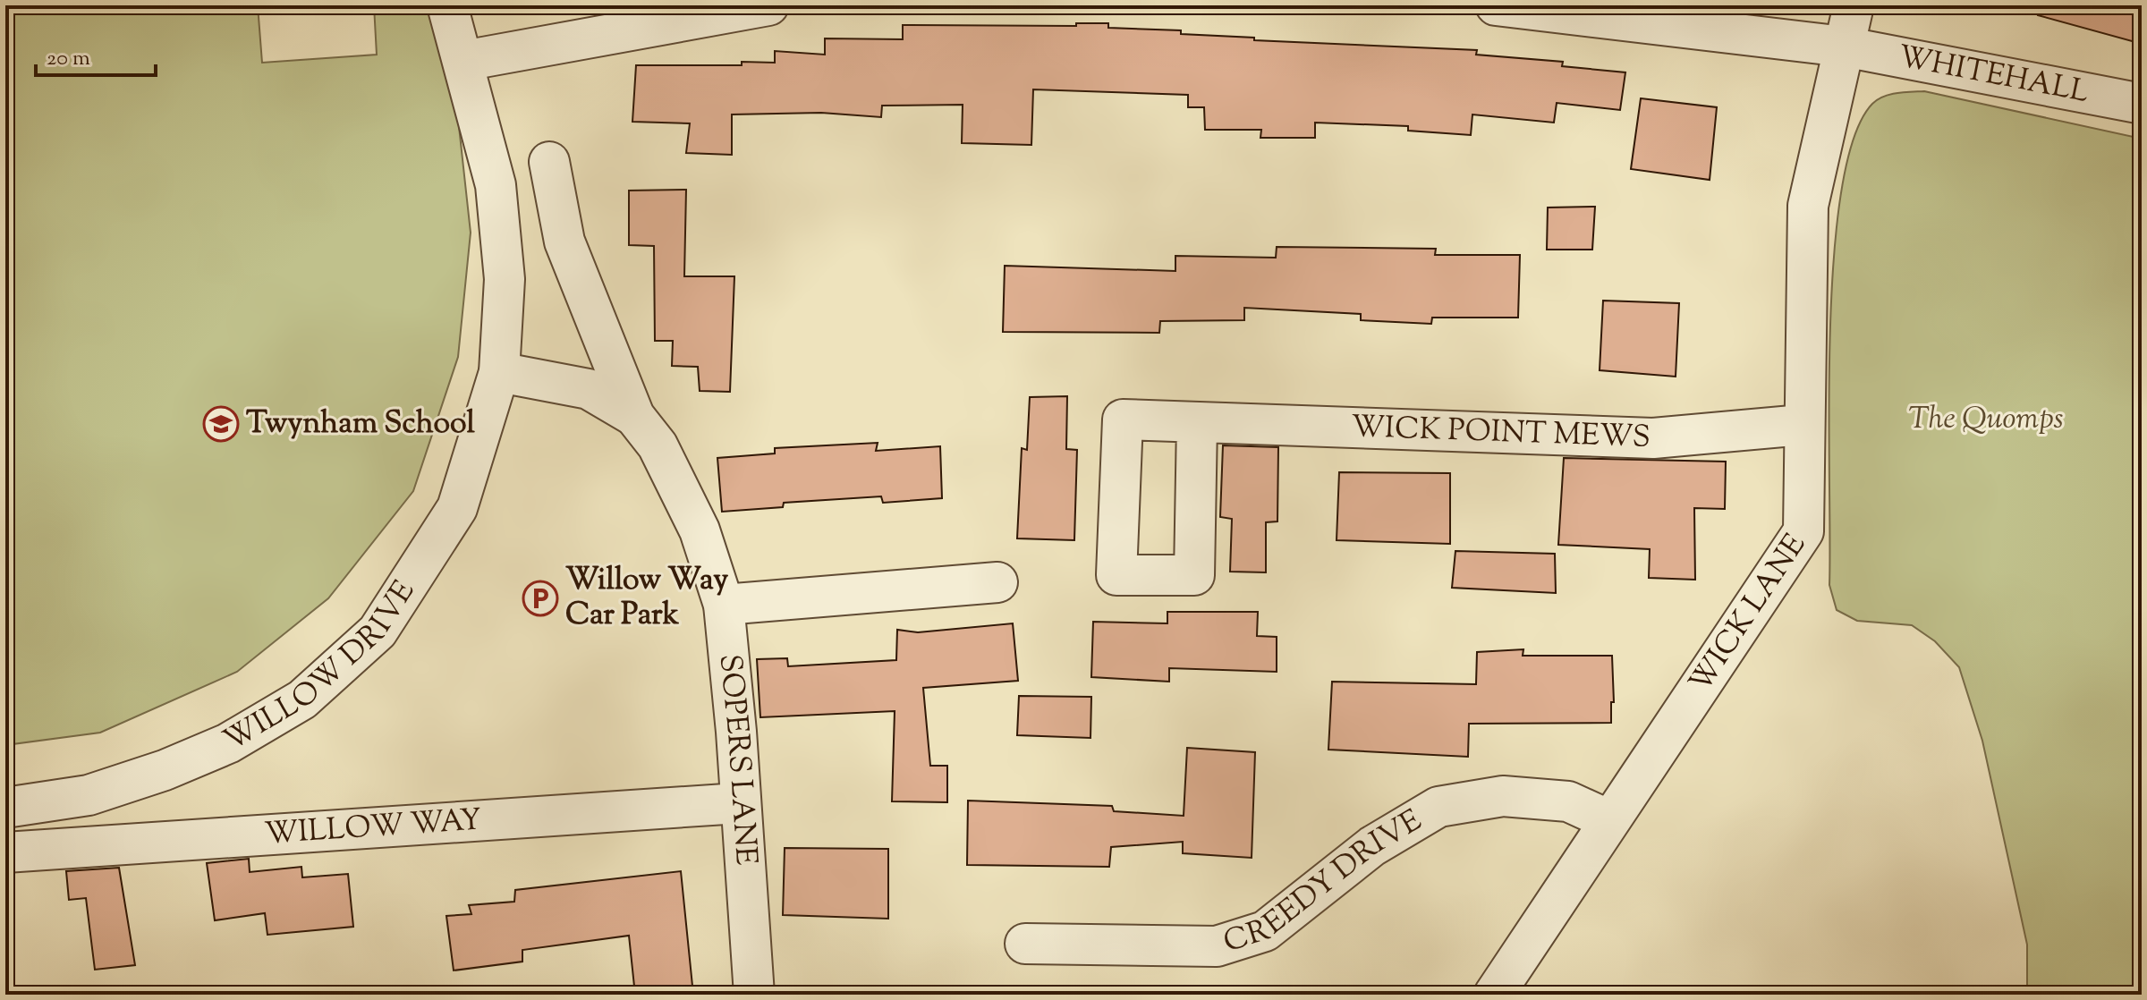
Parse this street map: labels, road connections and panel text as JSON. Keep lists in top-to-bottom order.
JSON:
{
  "streets": {
    "street": [
      "WHITEHALL",
      "WICK POINT MEWS",
      "WICK LANE",
      "WILLOW DRIVE",
      "SOPERS LANE",
      "WILLOW WAY",
      "CREEDY DRIVE"
    ]
  },
  "crossings": [
    ["WHITEHALL", "WICK LANE"],
    ["WICK POINT MEWS", "WICK LANE"],
    ["WICK LANE", "CREEDY DRIVE"],
    ["WILLOW DRIVE", "SOPERS LANE"],
    ["SOPERS LANE", "WILLOW WAY"]
  ],
  "parks": ["The Quomps"],
  "places": {
    "school or university": ["Twynham School"],
    "parking": ["Willow Way Car Park"]
  },
  "scale_bar": "20 m"
}
